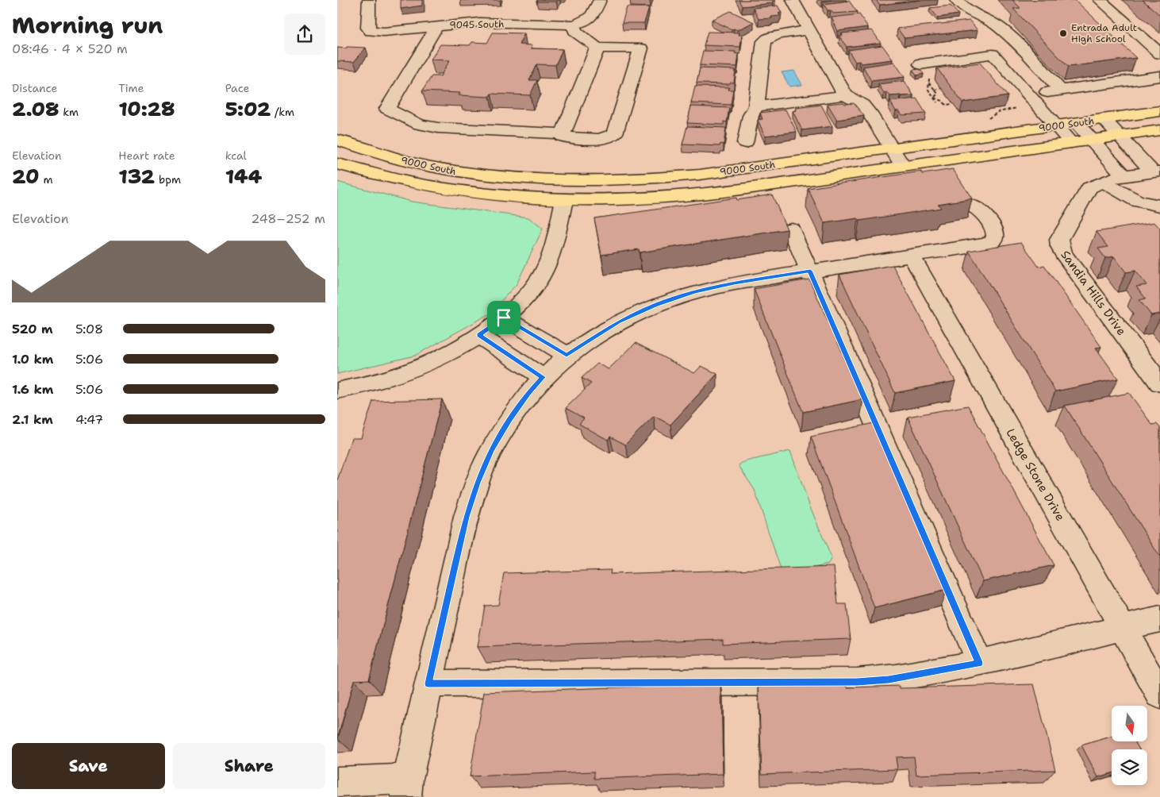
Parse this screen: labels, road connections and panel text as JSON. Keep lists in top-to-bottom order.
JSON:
{
  "streets": {
    "main road": ["9000 South"],
    "street": ["9045 South", "Sandia Hills Drive", "Ledge Stone Drive"]
  },
  "places": ["Entrada Adult High School"],
  "north": "bottom",
  "page": {
    "heading": ["Morning run", "08:46 · 4 × 520 m"],
    "stats": [
      ["Distance", "2.08 km"],
      ["Time", "10:28"],
      ["Pace", "5:02 /km"],
      ["Elevation", "20 m"],
      ["Heart rate", "132 bpm"],
      ["kcal", "144"]
    ],
    "chart": ["Elevation", "248–252 m"],
    "list": [
      {
        "name": "520 m",
        "note": "5:08"
      },
      {
        "name": "1.0 km",
        "note": "5:06"
      },
      {
        "name": "1.6 km",
        "note": "5:06"
      },
      {
        "name": "2.1 km",
        "note": "4:47"
      }
    ],
    "buttons": ["Save", "Share"]
  }
}
